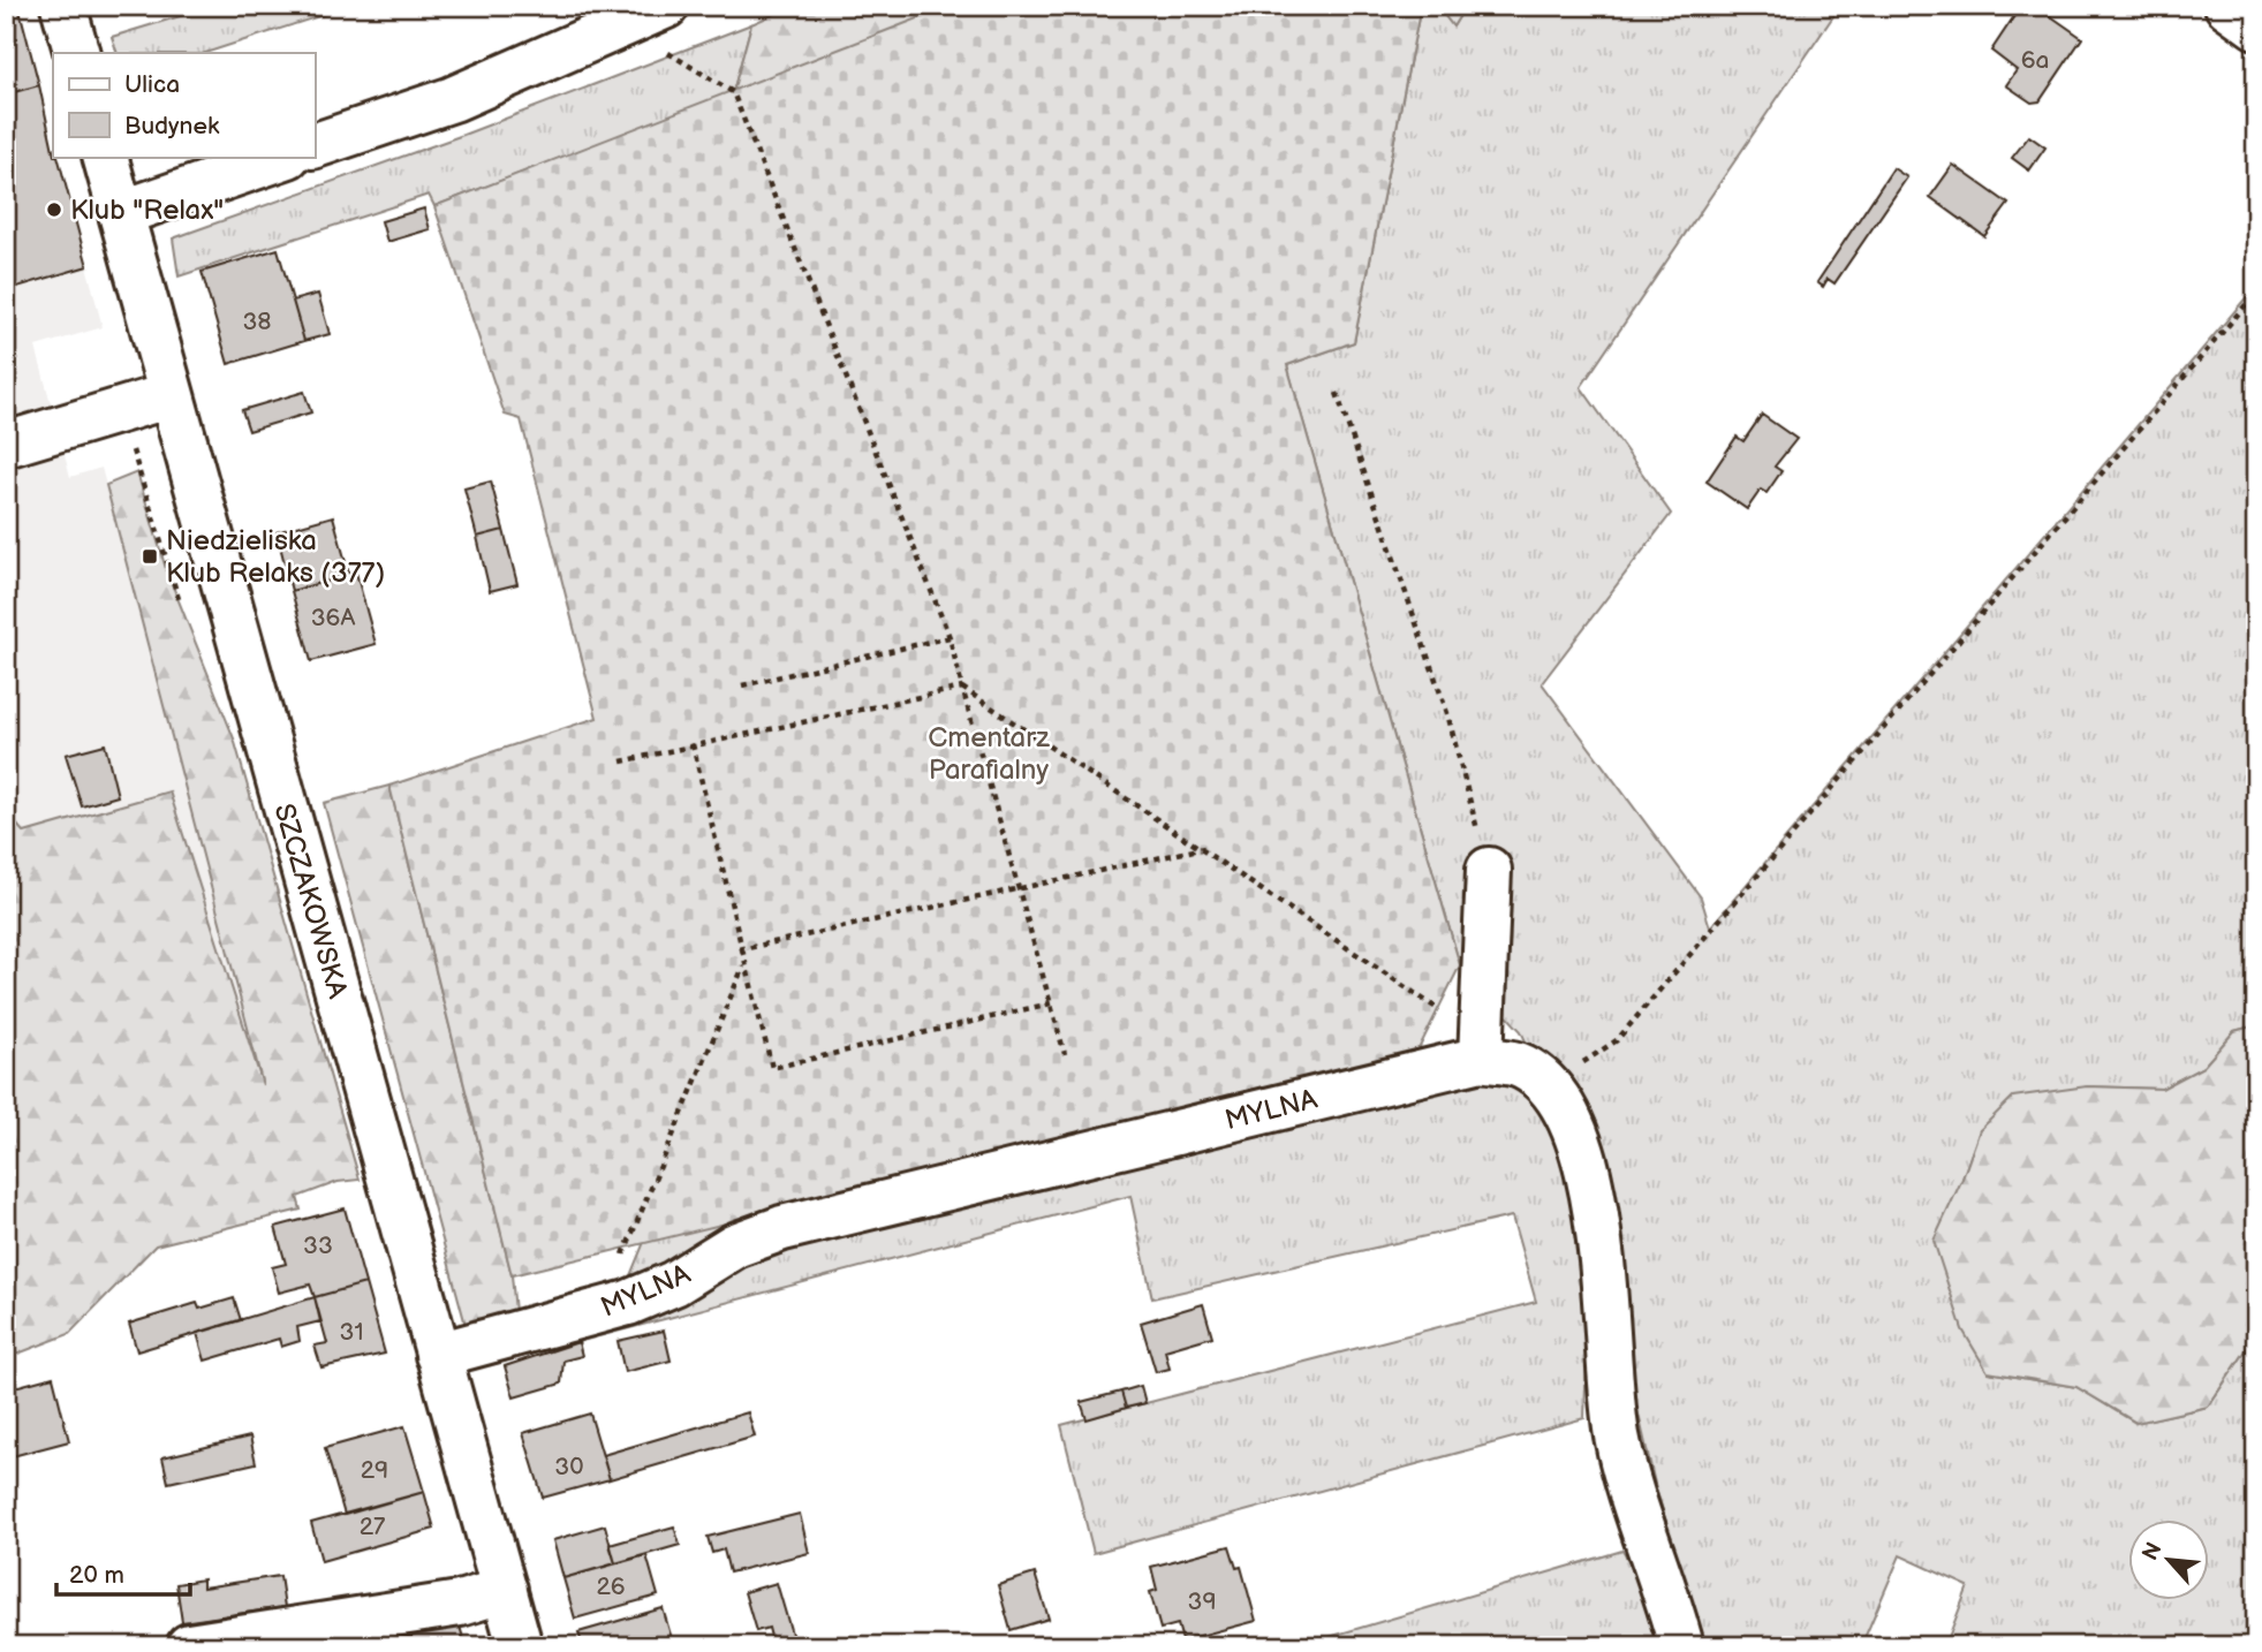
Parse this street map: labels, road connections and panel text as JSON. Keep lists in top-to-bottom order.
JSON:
{
  "streets": {
    "street": ["SZCZAKOWSKA", "MYLNA"]
  },
  "crossings": [
    ["SZCZAKOWSKA", "MYLNA"]
  ],
  "parks": ["Cmentarz Parafialny"],
  "places": {
    "other": ["Klub \"Relax\""],
    "transit": ["Niedzieliska Klub Relaks (377)"]
  },
  "house_numbers": [
    "6a",
    "38",
    "36A",
    "33",
    "31",
    "30",
    "29",
    "27",
    "26",
    "39"
  ],
  "legend": ["Ulica", "Budynek"],
  "scale_bar": "20 m",
  "north": "top left"
}
